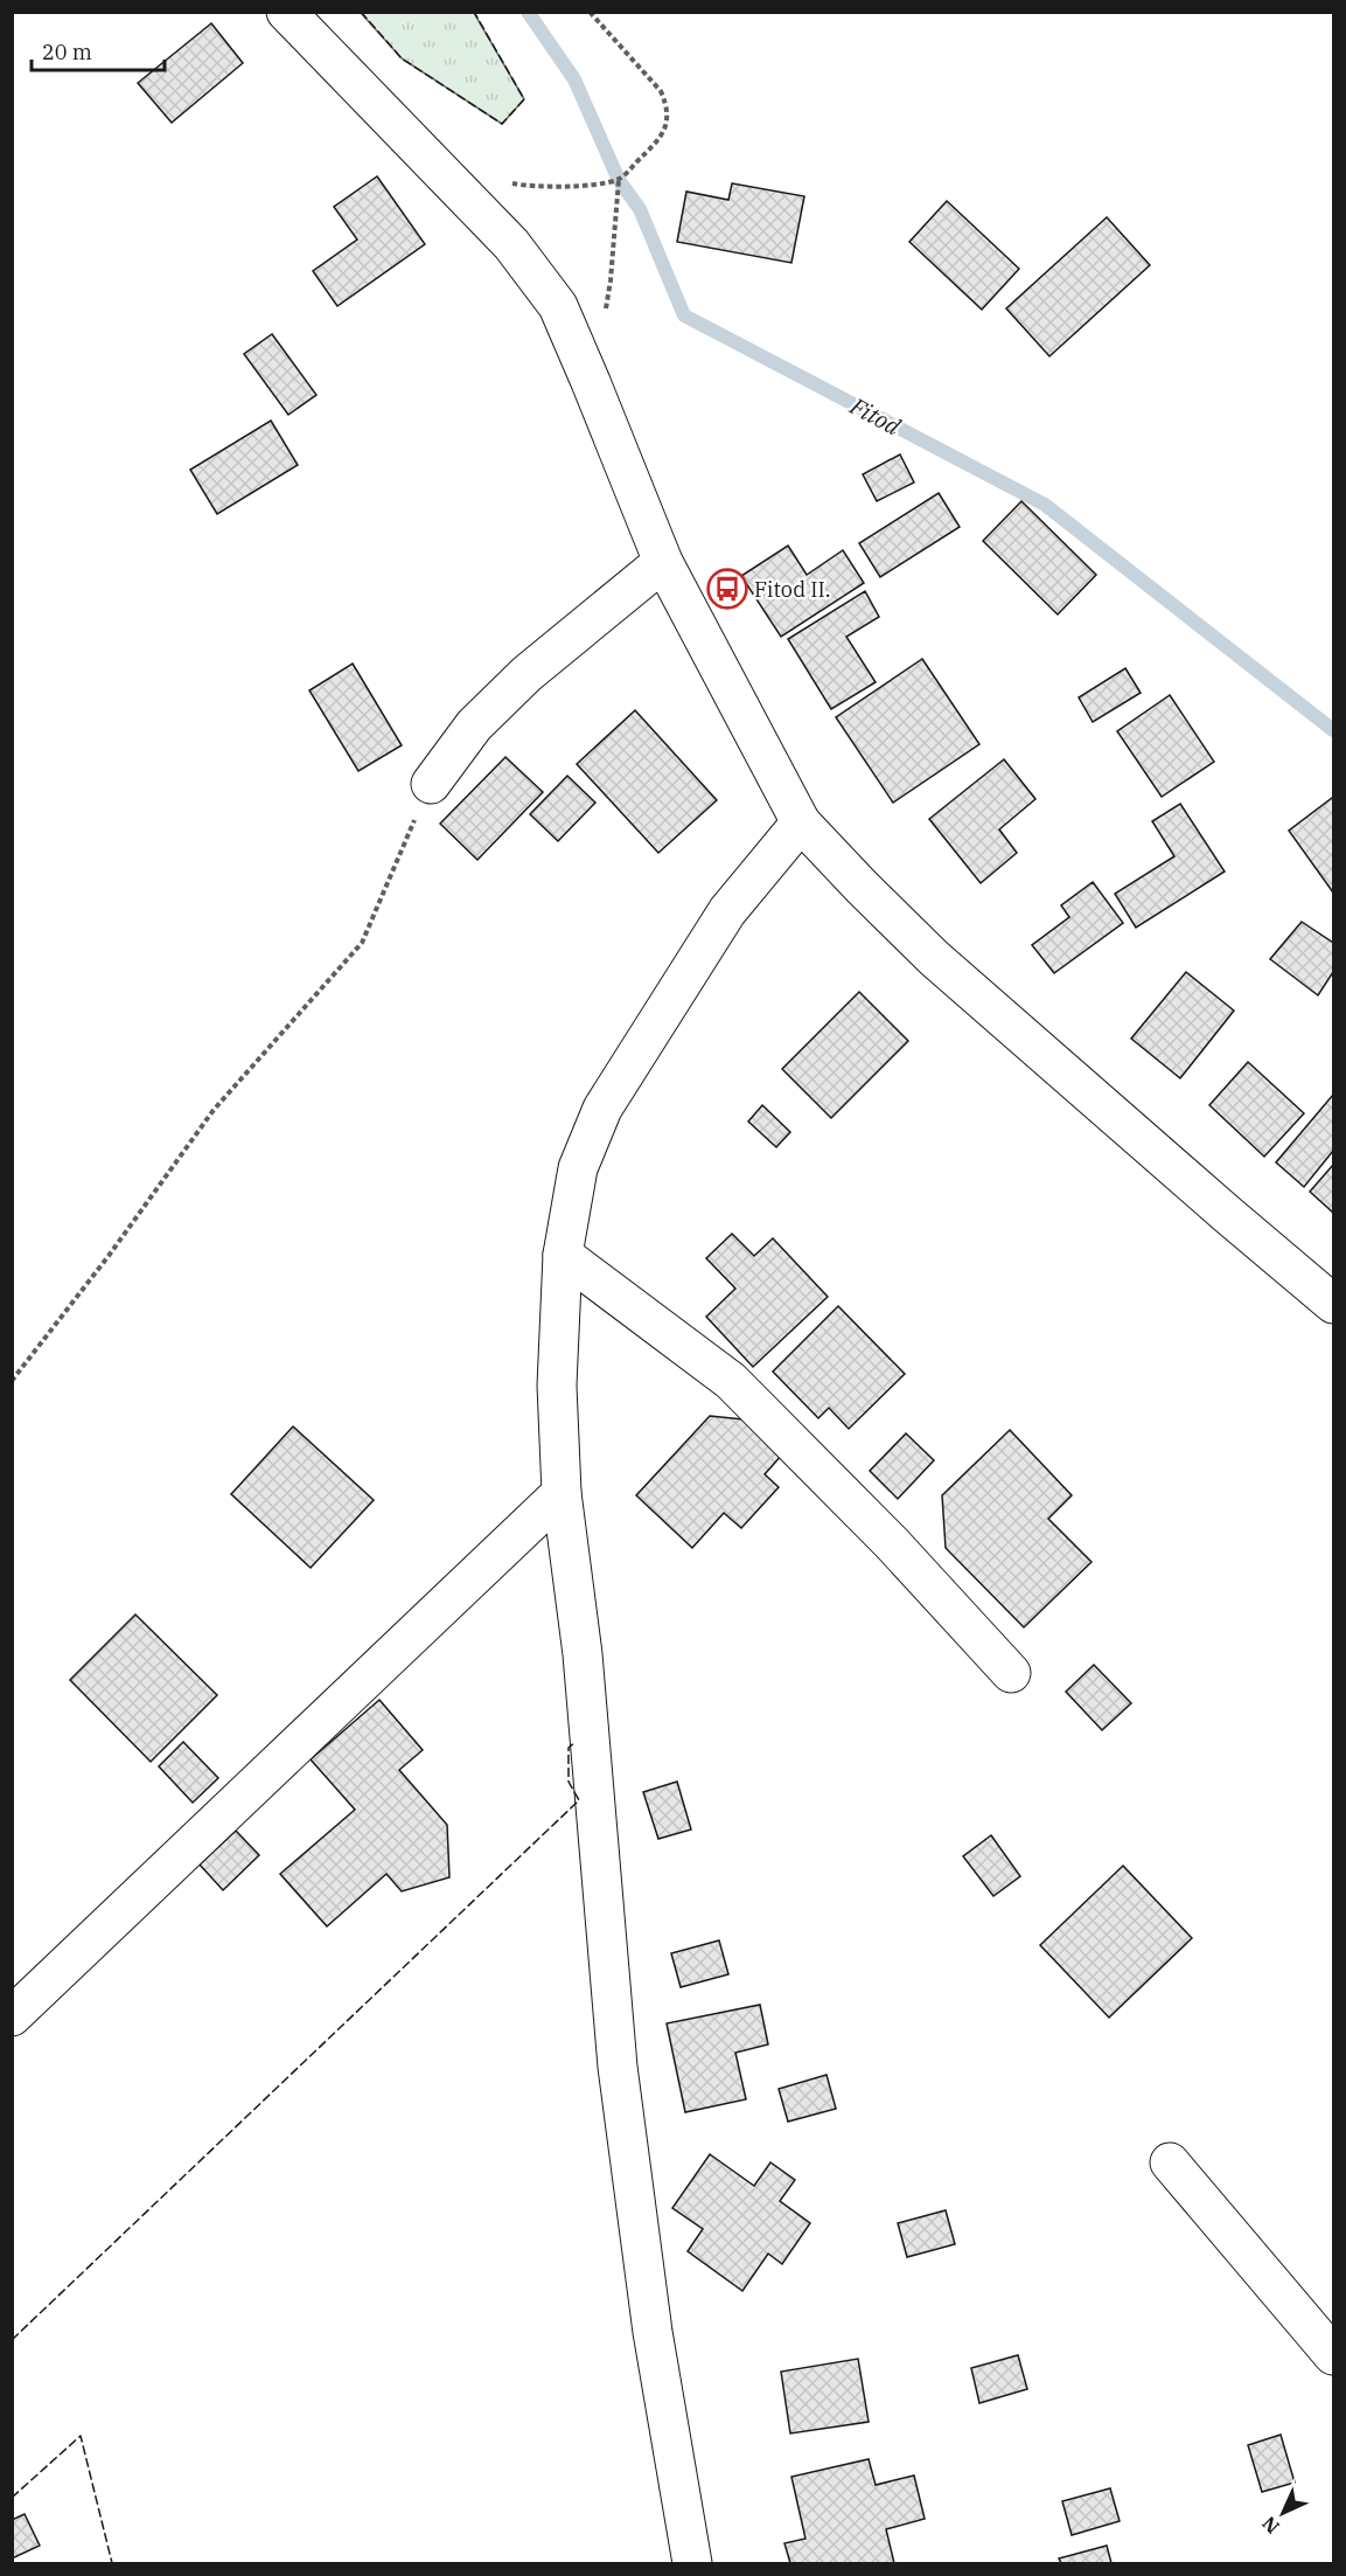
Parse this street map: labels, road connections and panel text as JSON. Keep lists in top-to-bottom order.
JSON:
{
  "water": ["Fitod"],
  "places": {
    "bus stop": ["Fitod II."]
  },
  "scale_bar": "20 m",
  "north": "bottom left"
}
